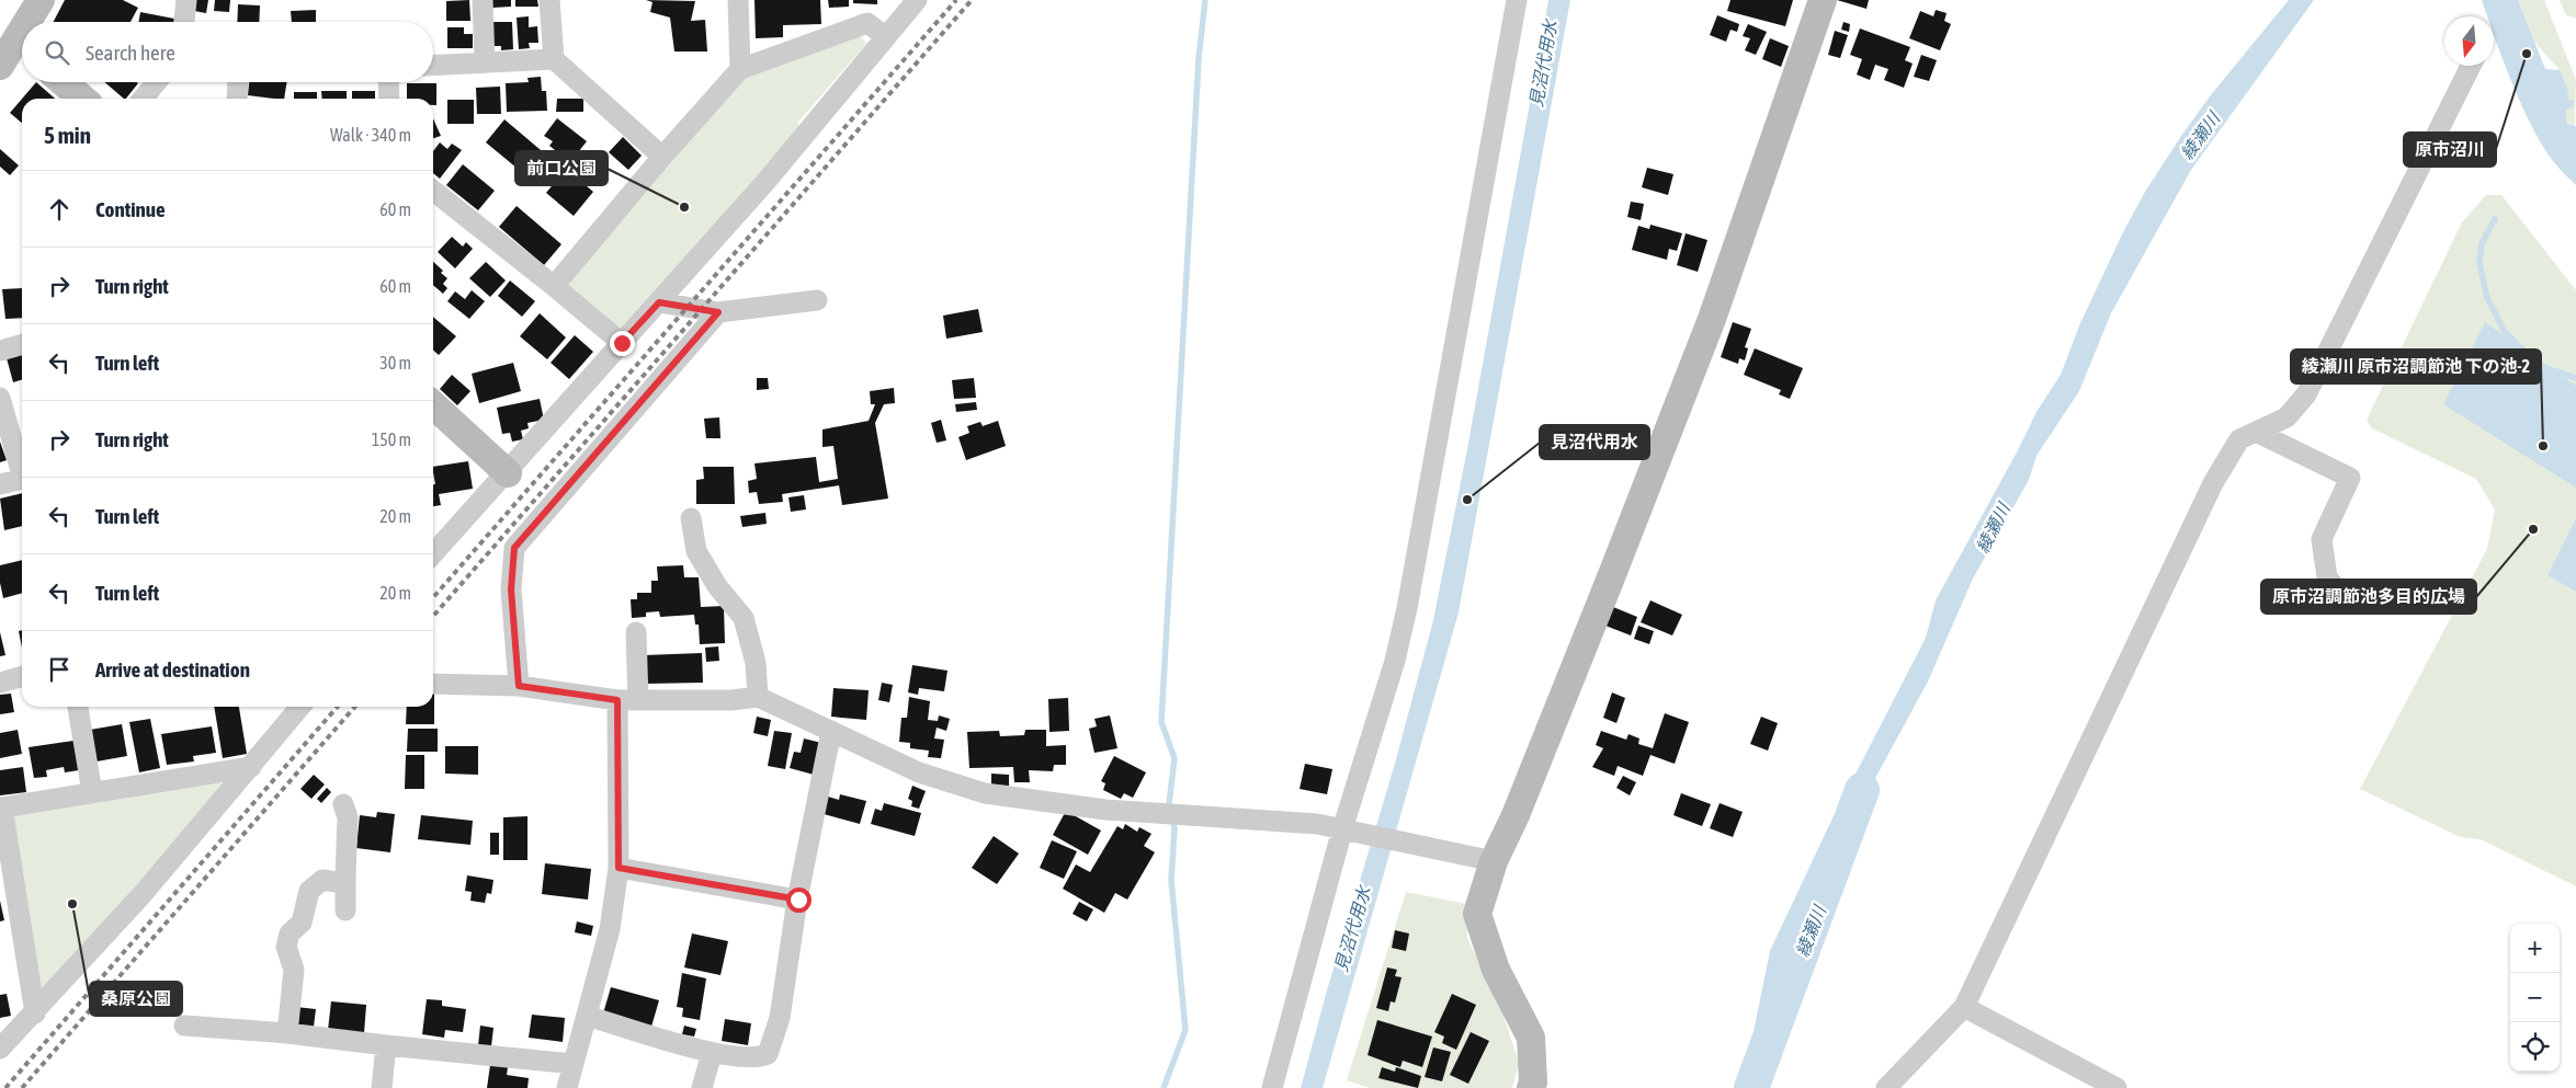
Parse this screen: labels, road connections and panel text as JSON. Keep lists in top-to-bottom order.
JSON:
{
  "water": ["見沼代用水", "綾瀬川"],
  "places": [
    "原市沼川",
    "前口公園",
    "綾瀬川 原市沼調節池 下の池-2",
    "見沼代用水",
    "原市沼調節池多目的広場",
    "桑原公園"
  ],
  "north": "bottom",
  "page": {
    "search": "Search here",
    "heading": ["5 min", "Walk · 340 m"],
    "list": [
      ["Continue", "60 m"],
      ["Turn right", "60 m"],
      ["Turn left", "30 m"],
      ["Turn right", "150 m"],
      ["Turn left", "20 m"],
      ["Turn left", "20 m"],
      "Arrive at destination"
    ],
    "map_buttons": ["+", "−"]
  }
}
